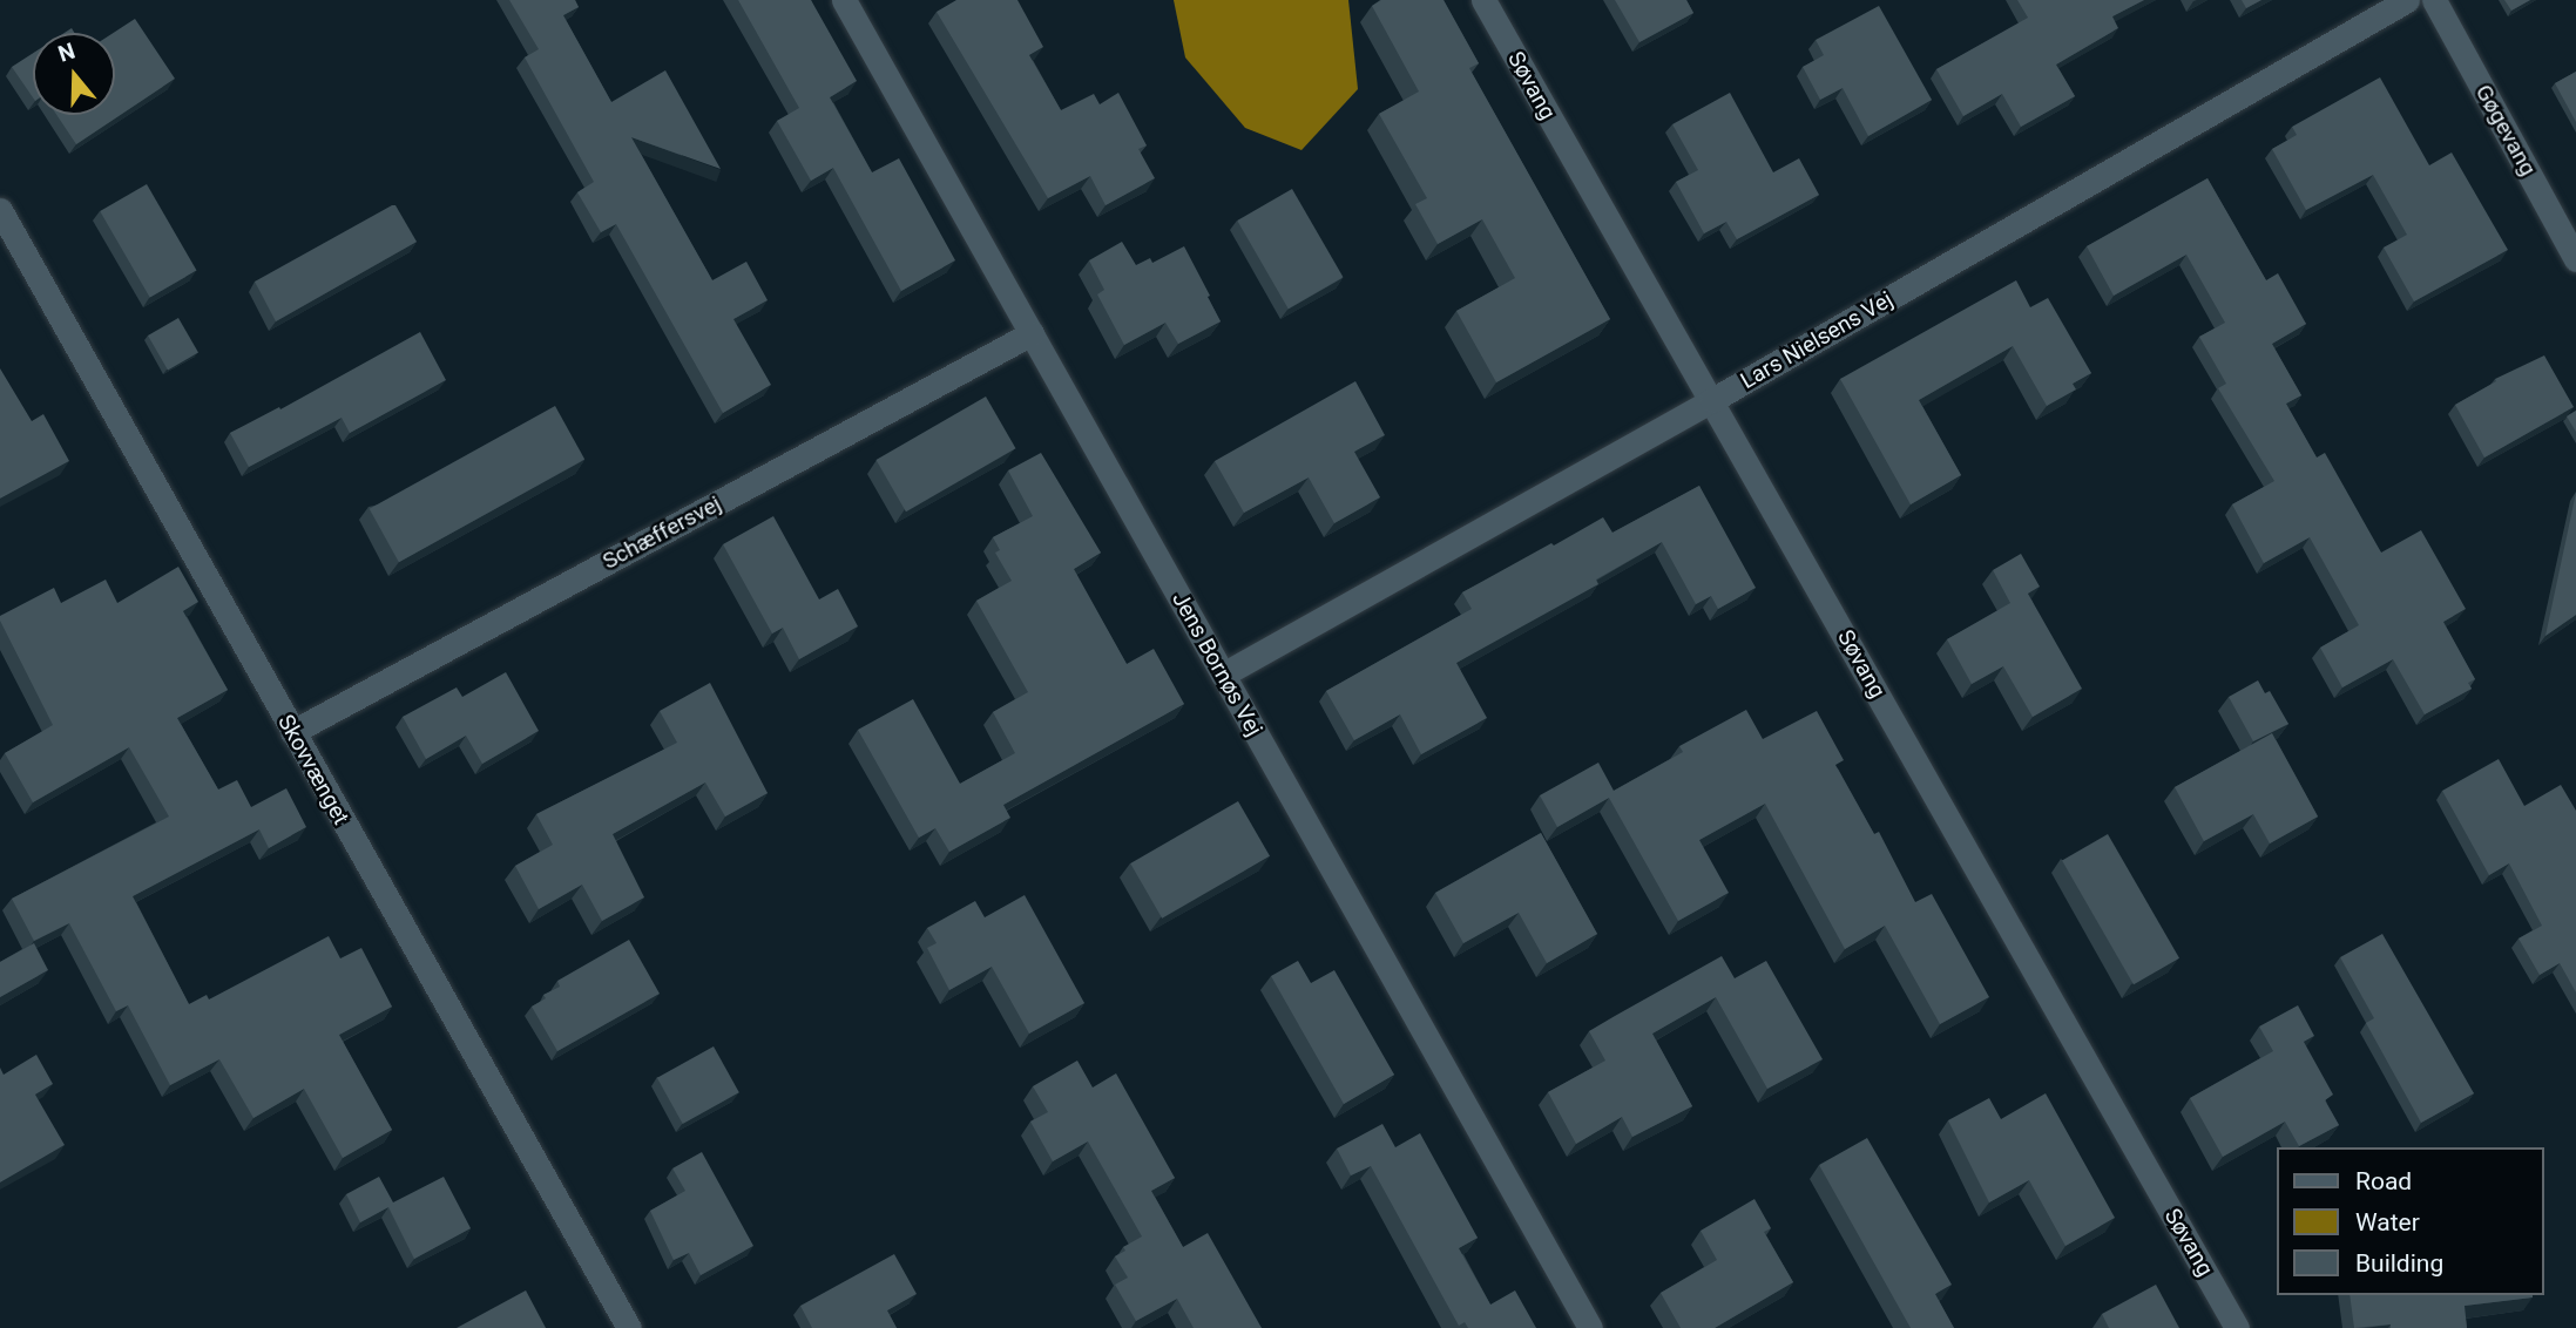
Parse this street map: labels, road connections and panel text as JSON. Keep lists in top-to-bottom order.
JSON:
{
  "streets": {
    "street": [
      "Søvang",
      "Gøgevang",
      "Lars Nielsens Vej",
      "Schæffersvej",
      "Jens Bornøs Vej",
      "Skovvænget"
    ]
  },
  "crossings": [
    ["Søvang", "Lars Nielsens Vej"],
    ["Lars Nielsens Vej", "Jens Bornøs Vej"],
    ["Schæffersvej", "Jens Bornøs Vej"],
    ["Schæffersvej", "Skovvænget"]
  ],
  "legend": ["Road", "Water", "Building"],
  "north": "top"
}
